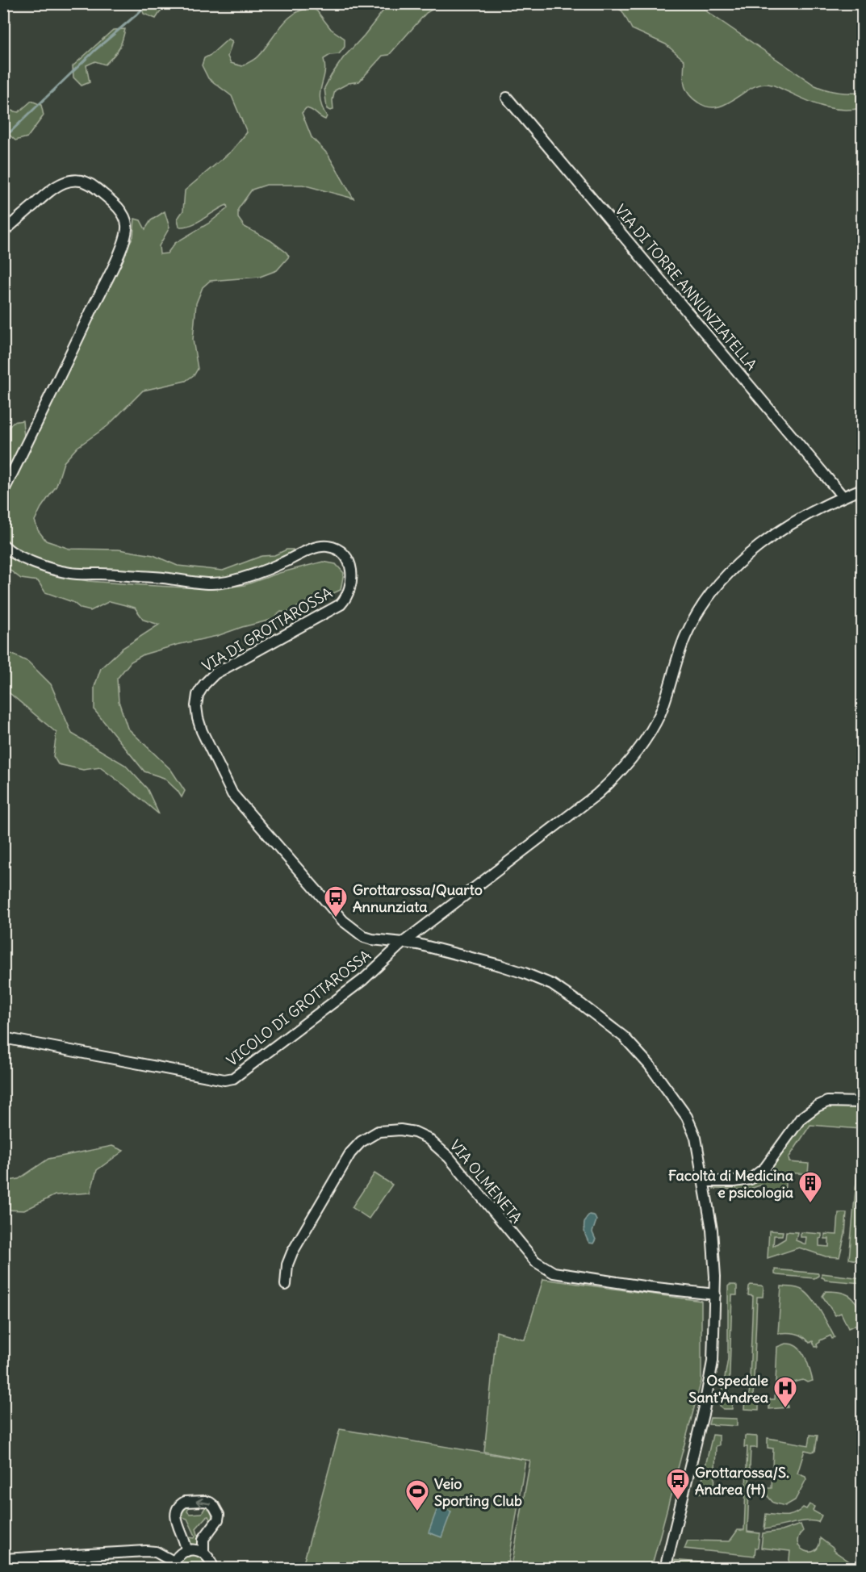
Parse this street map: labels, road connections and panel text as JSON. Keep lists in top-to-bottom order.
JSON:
{
  "streets": {
    "street": [
      "VIA DI TORRE ANNUNZIATELLA",
      "VIA DI GROTTAROSSA",
      "VICOLO DI GROTTAROSSA",
      "VIA OLMENETA"
    ]
  },
  "crossings": [
    ["VIA DI TORRE ANNUNZIATELLA", "VICOLO DI GROTTAROSSA"],
    ["VIA DI GROTTAROSSA", "VICOLO DI GROTTAROSSA"],
    ["VIA DI GROTTAROSSA", "VIA OLMENETA"]
  ],
  "places": {
    "bus stop": ["Grottarossa/Quarto Annunziata", "Grottarossa/S. Andrea (H)"],
    "building": ["Facoltà di Medicina e psicologia"],
    "hospital": ["Ospedale Sant'Andrea"],
    "sports": ["Veio Sporting Club"]
  }
}
